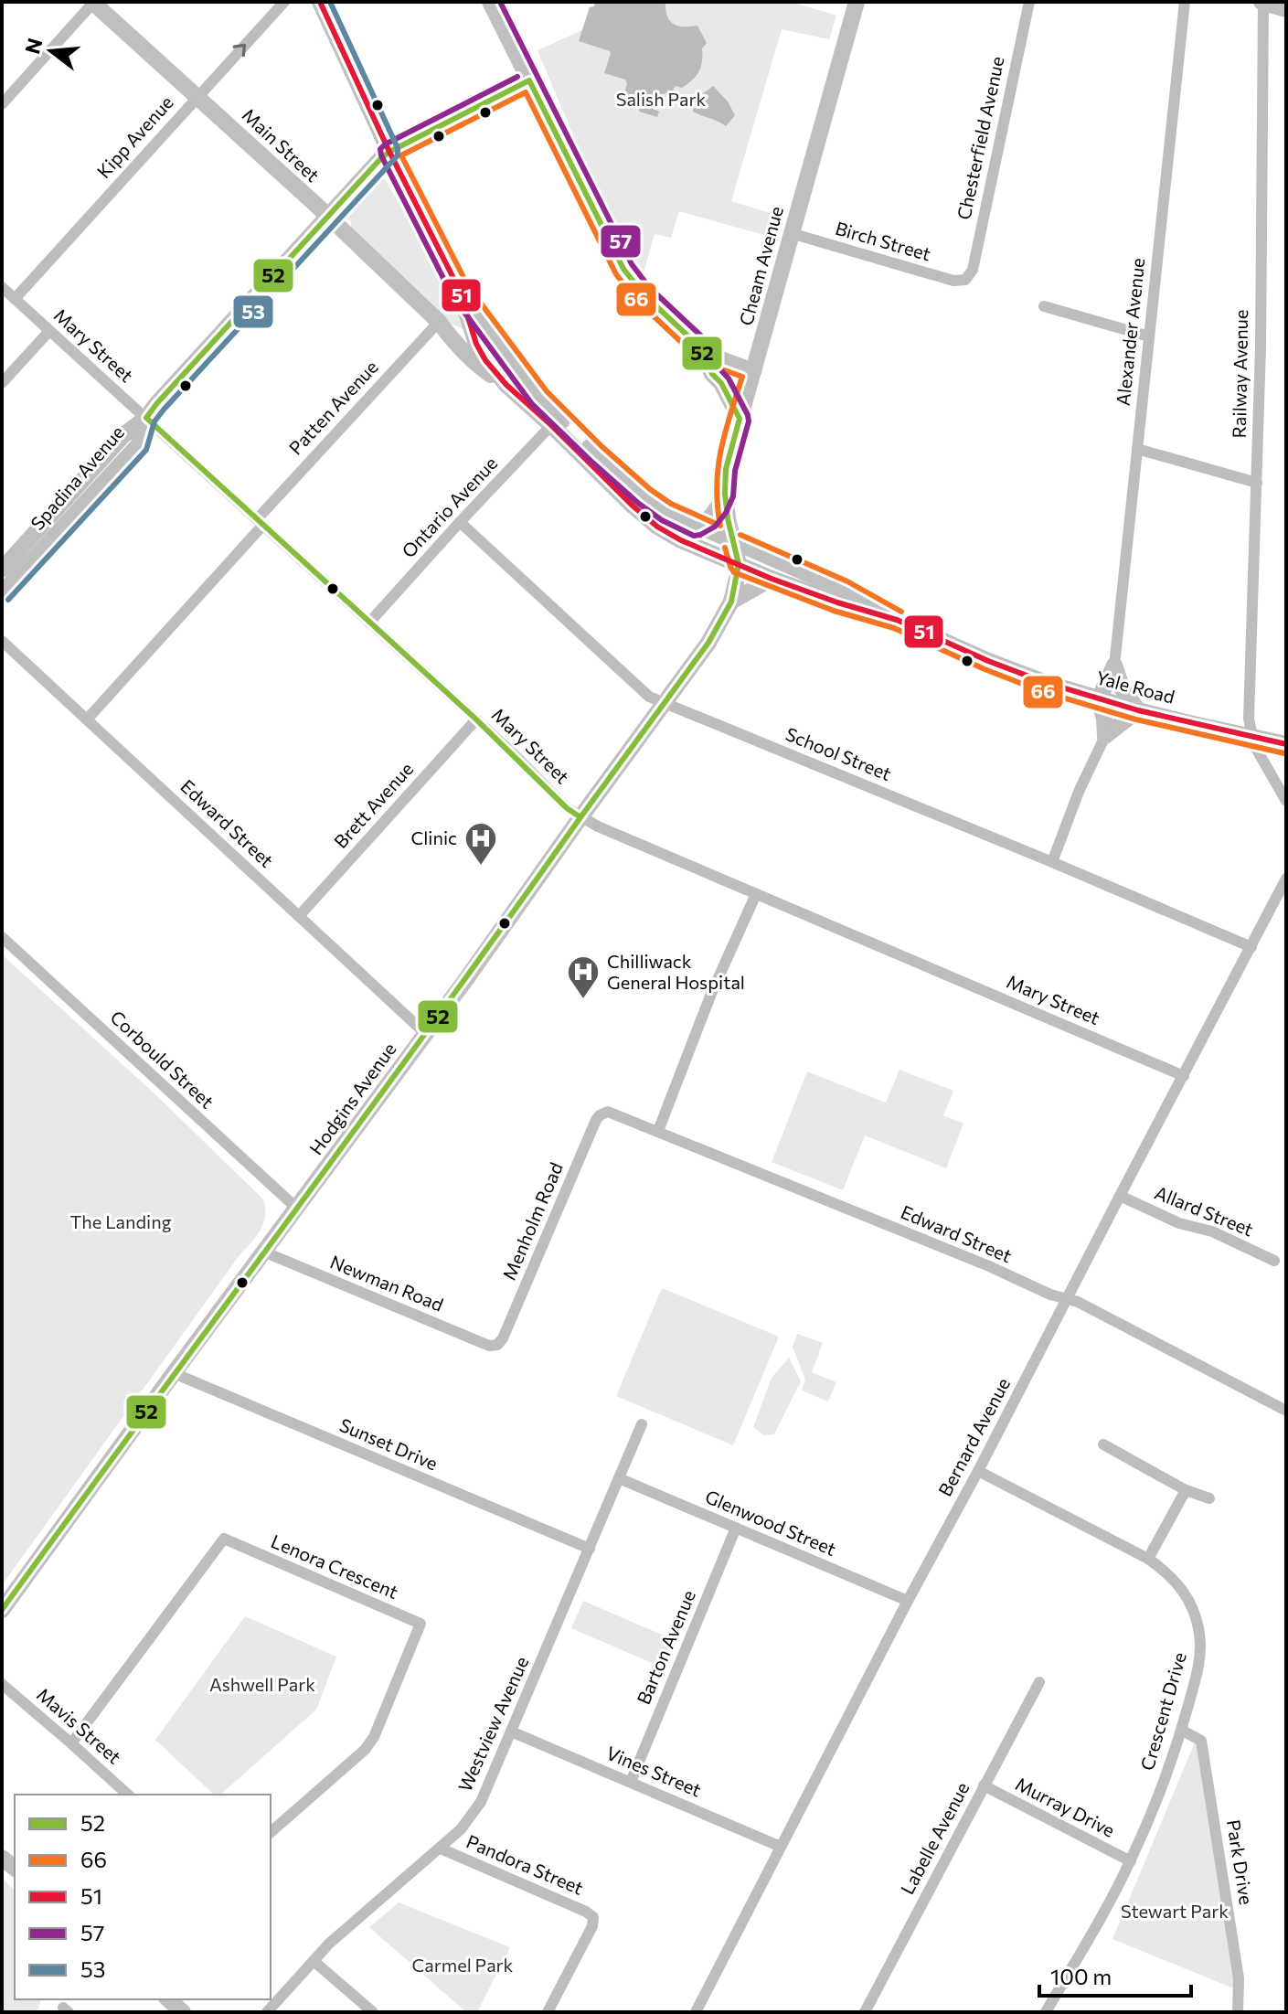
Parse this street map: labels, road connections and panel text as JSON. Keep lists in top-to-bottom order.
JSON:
{
  "streets": {
    "street": [
      "Kipp Avenue",
      "Chesterfield Avenue",
      "Main Street",
      "Birch Street",
      "Cheam Avenue",
      "Alexander Avenue",
      "Mary Street",
      "Railway Avenue",
      "Patten Avenue",
      "Spadina Avenue",
      "Ontario Avenue",
      "Yale Road",
      "School Street",
      "Brett Avenue",
      "Edward Street",
      "Corbould Street",
      "Hodgins Avenue",
      "Allard Street",
      "Menholm Road",
      "Newman Road",
      "Bernard Avenue",
      "Sunset Drive",
      "Glenwood Street",
      "Lenora Crescent",
      "Barton Avenue",
      "Crescent Drive",
      "Westview Avenue",
      "Mavis Street",
      "Vines Street",
      "Murray Drive",
      "Labelle Avenue",
      "Park Drive",
      "Pandora Street"
    ]
  },
  "crossings": [
    ["Kipp Avenue", "Main Street"],
    ["Kipp Avenue", "Mary Street"],
    ["Chesterfield Avenue", "Birch Street"],
    ["Main Street", "Patten Avenue"],
    ["Main Street", "Spadina Avenue"],
    ["Main Street", "Yale Road"],
    ["Birch Street", "Cheam Avenue"],
    ["Cheam Avenue", "Yale Road"],
    ["Cheam Avenue", "Hodgins Avenue"],
    ["Mary Street", "Patten Avenue"],
    ["Mary Street", "Spadina Avenue"],
    ["Mary Street", "Ontario Avenue"],
    ["Mary Street", "Brett Avenue"],
    ["Mary Street", "Hodgins Avenue"],
    ["Mary Street", "Bernard Avenue"],
    ["Patten Avenue", "Edward Street"],
    ["Spadina Avenue", "Yale Road"],
    ["Ontario Avenue", "Yale Road"],
    ["Ontario Avenue", "School Street"],
    ["Yale Road", "Hodgins Avenue"],
    ["School Street", "Hodgins Avenue"],
    ["School Street", "Bernard Avenue"],
    ["Brett Avenue", "Edward Street"],
    ["Edward Street", "Hodgins Avenue"],
    ["Edward Street", "Menholm Road"],
    ["Edward Street", "Bernard Avenue"],
    ["Corbould Street", "Hodgins Avenue"],
    ["Hodgins Avenue", "Newman Road"],
    ["Hodgins Avenue", "Sunset Drive"],
    ["Allard Street", "Bernard Avenue"],
    ["Menholm Road", "Newman Road"],
    ["Bernard Avenue", "Glenwood Street"],
    ["Bernard Avenue", "Crescent Drive"],
    ["Bernard Avenue", "Vines Street"],
    ["Sunset Drive", "Westview Avenue"],
    ["Glenwood Street", "Barton Avenue"],
    ["Glenwood Street", "Westview Avenue"],
    ["Lenora Crescent", "Mavis Street"],
    ["Barton Avenue", "Vines Street"],
    ["Crescent Drive", "Murray Drive"],
    ["Crescent Drive", "Park Drive"],
    ["Westview Avenue", "Vines Street"],
    ["Westview Avenue", "Pandora Street"],
    ["Murray Drive", "Labelle Avenue"]
  ],
  "parks": [
    "Salish Park",
    "The Landing",
    "Ashwell Park",
    "Stewart Park",
    "Carmel Park"
  ],
  "places": {
    "hospital": ["Clinic", "Chilliwack General Hospital"]
  },
  "lines": [
    "transit line 51",
    "transit line 57",
    "transit line 53",
    "transit line 52",
    "transit line 66"
  ],
  "legend": [
    "52",
    "66",
    "51",
    "57",
    "53"
  ],
  "scale_bar": "100 m",
  "north": "left"
}
